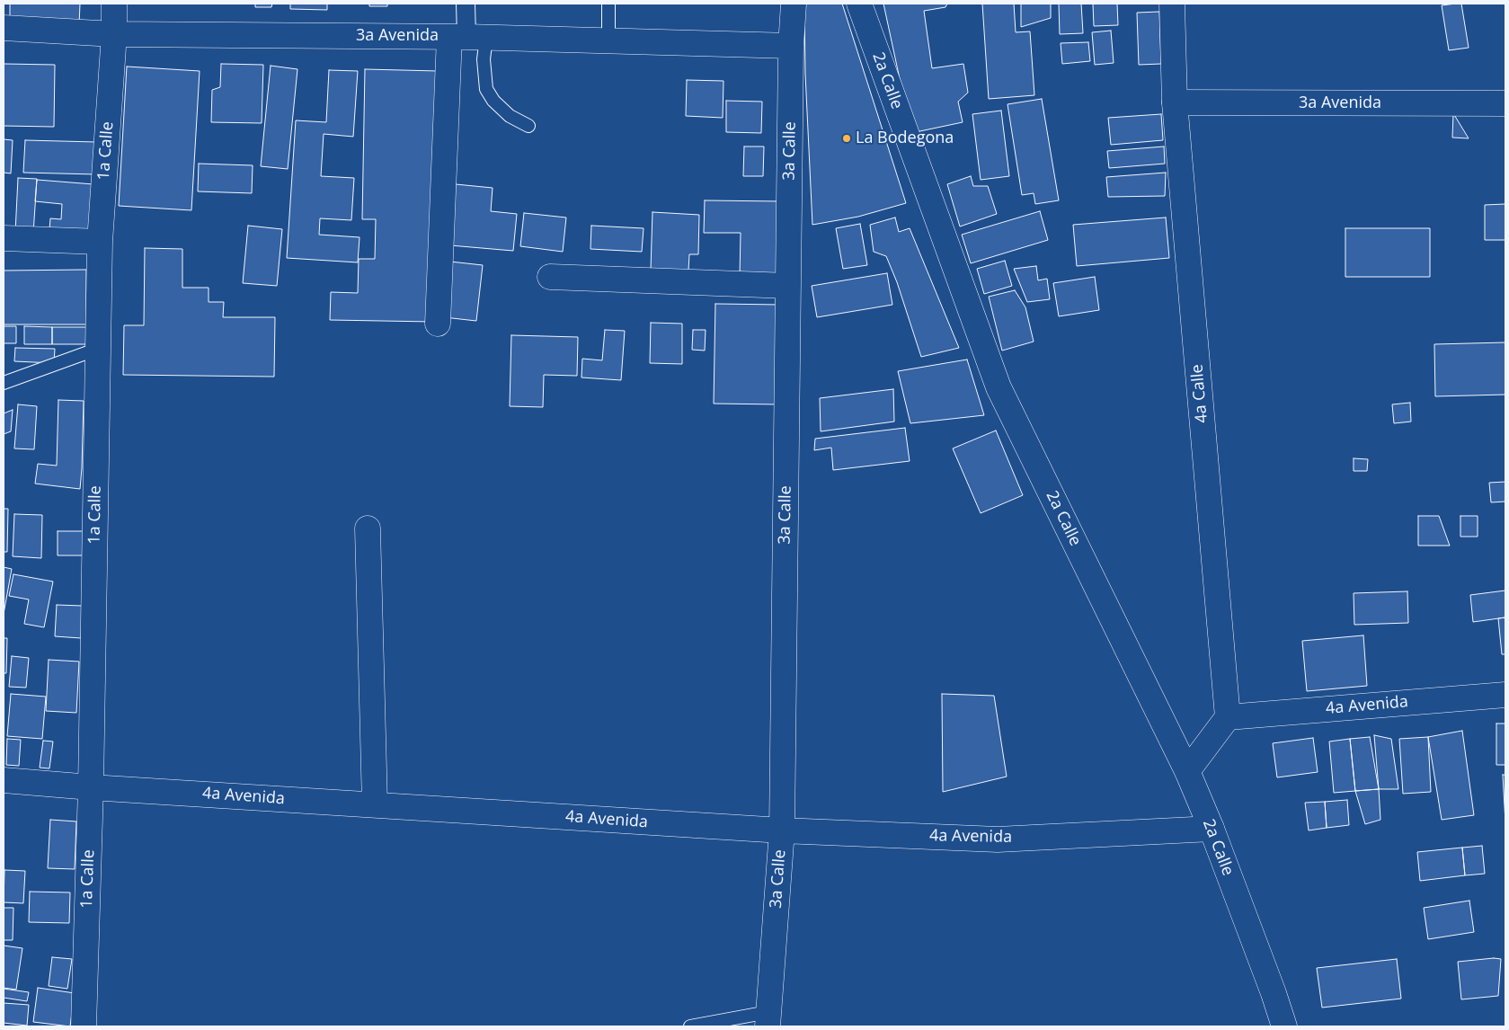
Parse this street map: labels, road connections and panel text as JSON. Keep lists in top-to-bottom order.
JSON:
{
  "streets": {
    "street": [
      "3a Avenida",
      "2a Calle",
      "1a Calle",
      "3a Calle",
      "4a Calle",
      "4a Avenida"
    ]
  },
  "crossings": [
    ["3a Avenida", "1a Calle"],
    ["3a Avenida", "3a Calle"],
    ["3a Avenida", "4a Calle"],
    ["2a Calle", "4a Avenida"],
    ["1a Calle", "4a Avenida"],
    ["3a Calle", "4a Avenida"],
    ["4a Calle", "4a Avenida"]
  ],
  "places": ["La Bodegona"]
}
